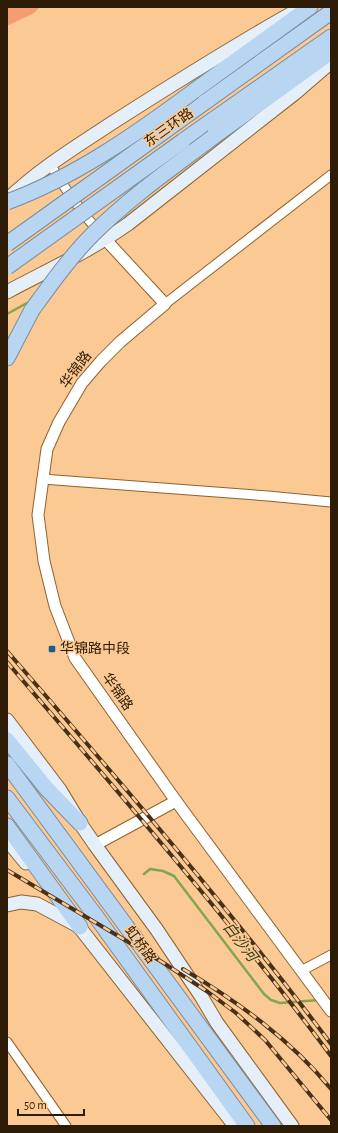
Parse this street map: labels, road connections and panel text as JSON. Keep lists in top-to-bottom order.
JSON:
{
  "streets": {
    "highway": ["东三环路", "虹桥路"],
    "street": ["华锦路"]
  },
  "water": ["白沙河"],
  "places": {
    "transit": ["华锦路中段"]
  },
  "scale_bar": "50 m"
}
